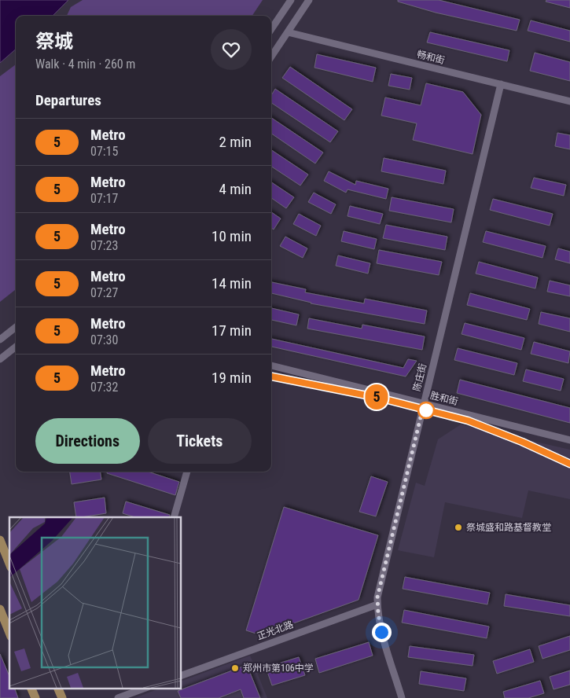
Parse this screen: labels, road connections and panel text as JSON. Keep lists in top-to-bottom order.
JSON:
{
  "streets": {
    "street": [
      "畅和街",
      "陈庄街",
      "胜和街",
      "正光北路"
    ]
  },
  "crossings": [
    ["畅和街", "陈庄街"],
    ["陈庄街", "胜和街"],
    ["陈庄街", "正光北路"]
  ],
  "places": ["祭城盛和路基督教堂", "郑州市第106中学"],
  "lines": ["metro line 5"],
  "page": {
    "on_map": "5",
    "heading": [
      ["祭城", "Walk · 4 min · 260 m"],
      "Departures"
    ],
    "list": [
      {
        "mark": "5",
        "name": "Metro",
        "note": "07:15",
        "value": "2 min"
      },
      {
        "mark": "5",
        "name": "Metro",
        "note": "07:17",
        "value": "4 min"
      },
      {
        "mark": "5",
        "name": "Metro",
        "note": "07:23",
        "value": "10 min"
      },
      {
        "mark": "5",
        "name": "Metro",
        "note": "07:27",
        "value": "14 min"
      },
      {
        "mark": "5",
        "name": "Metro",
        "note": "07:30",
        "value": "17 min"
      },
      {
        "mark": "5",
        "name": "Metro",
        "note": "07:32",
        "value": "19 min"
      }
    ],
    "buttons": ["Directions", "Tickets"]
  }
}
